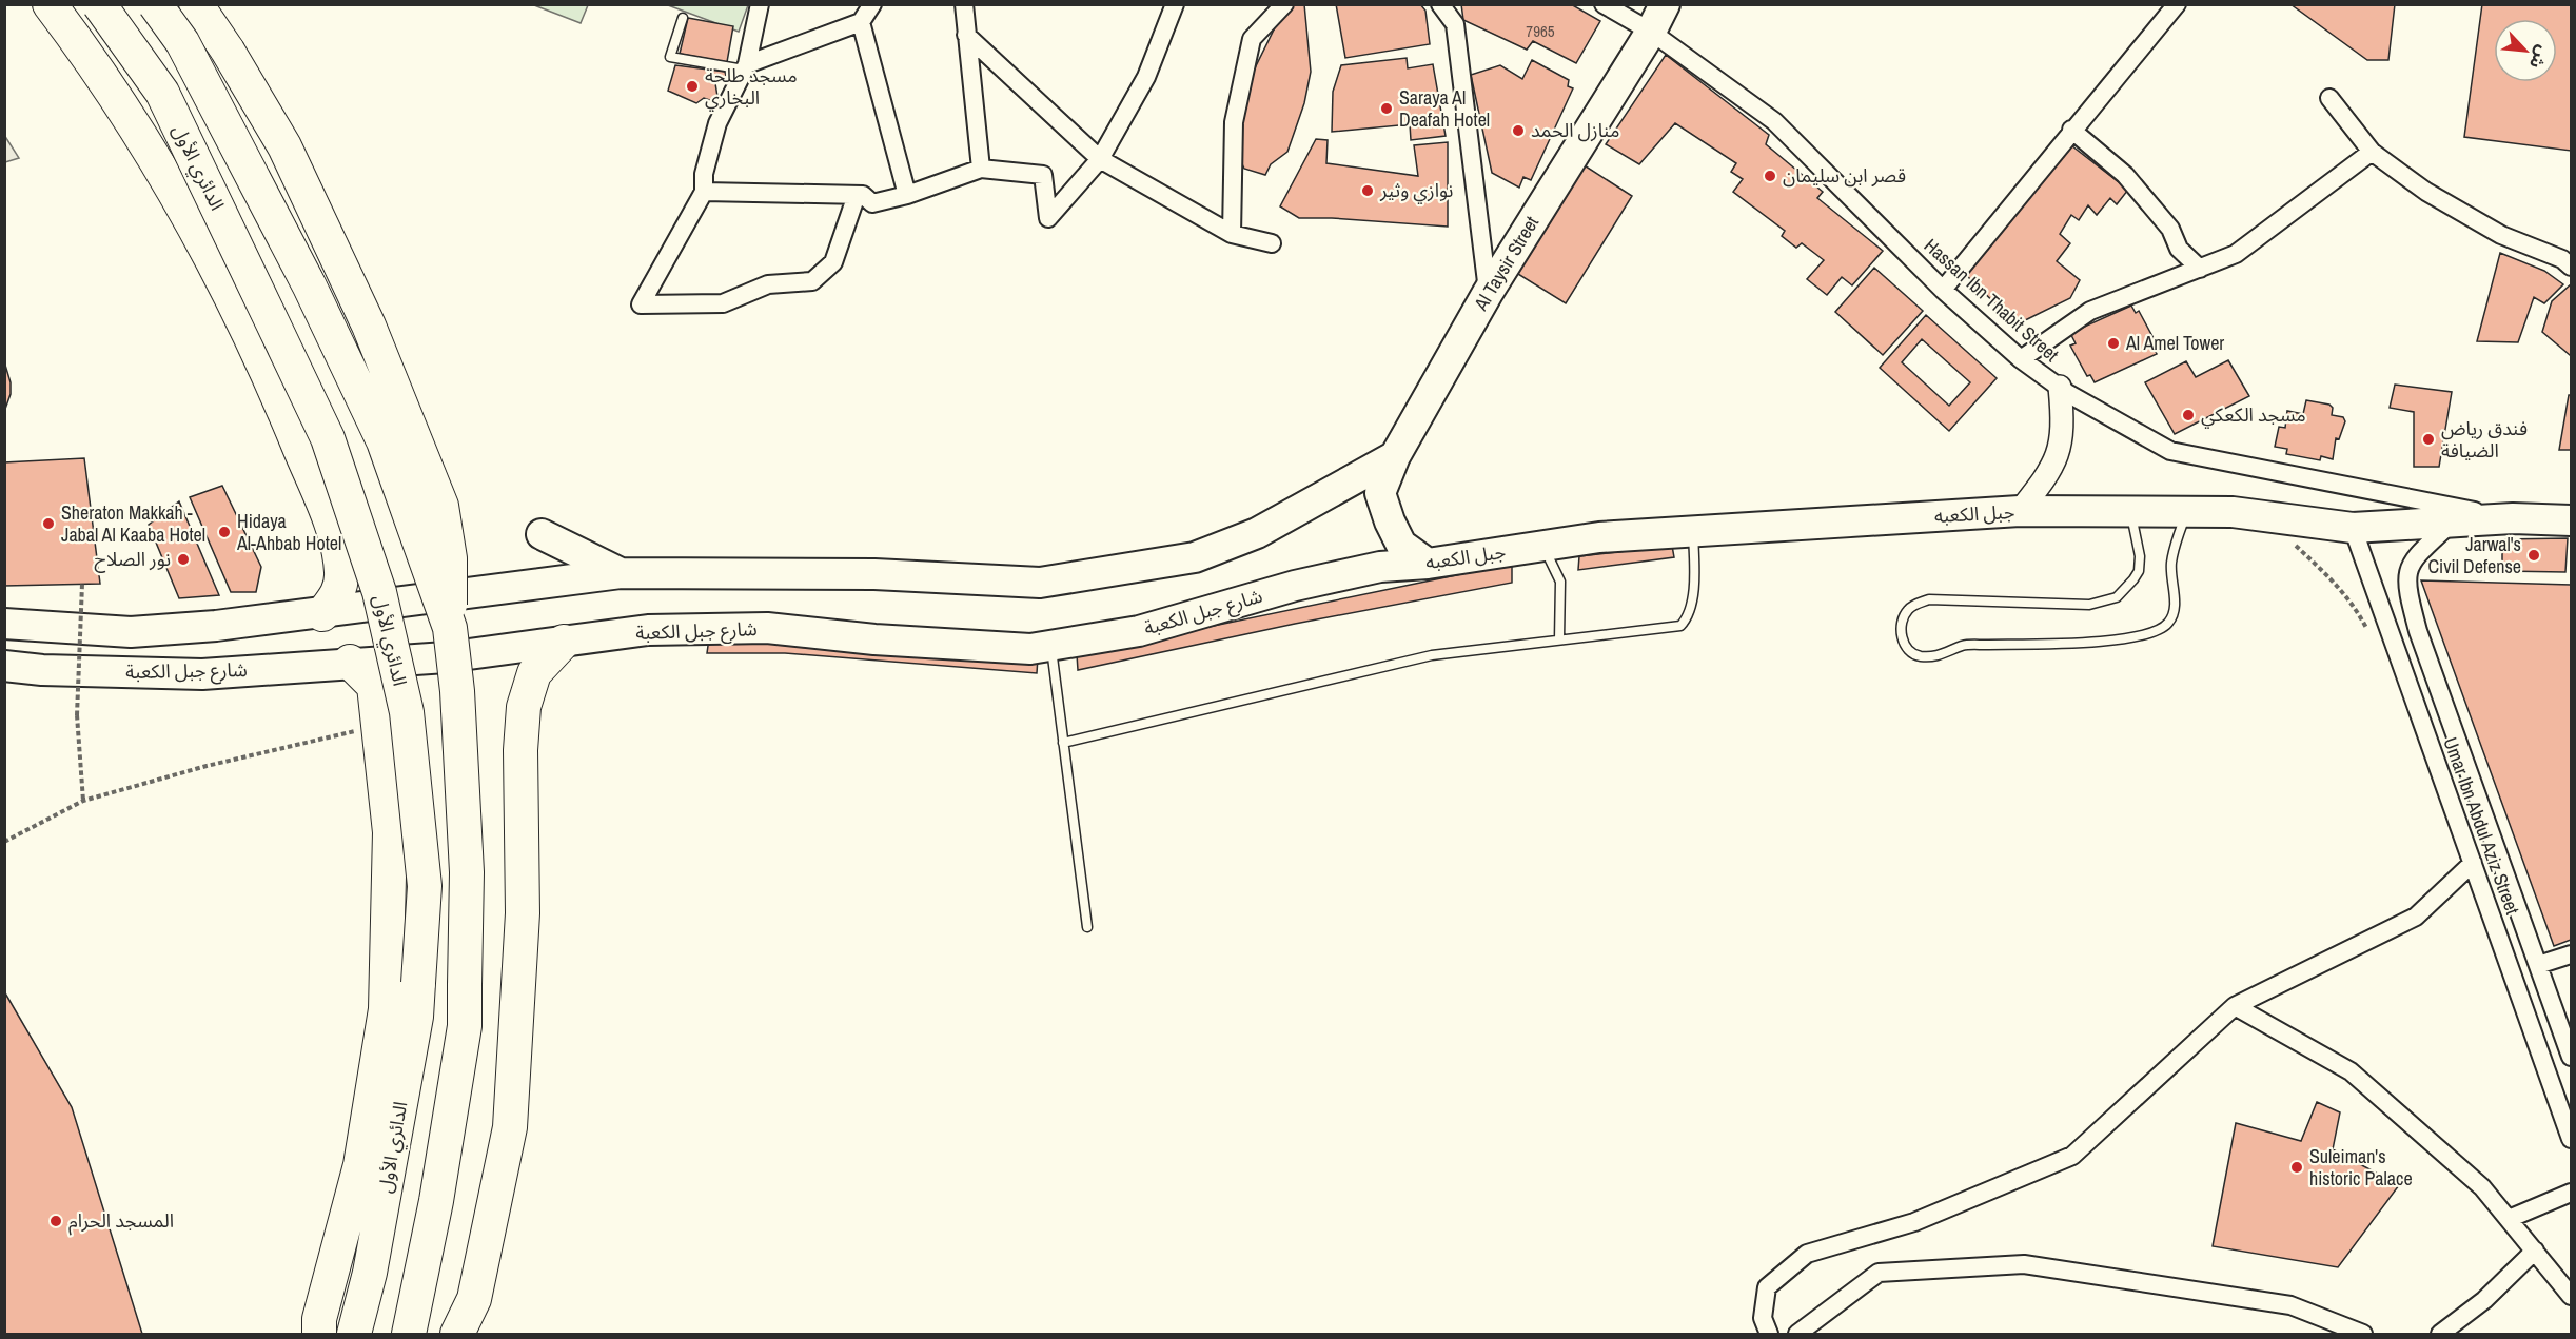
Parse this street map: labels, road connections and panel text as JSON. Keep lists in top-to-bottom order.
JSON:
{
  "streets": {
    "highway": [
      "الدائري الأول",
      "Al Taysir Street",
      "جبل الكعبه",
      "شارع جبل الكعبة"
    ],
    "street": ["Hassan Ibn Thabit Street", "Umar Ibn Abdul Aziz Street"]
  },
  "crossings": [
    ["Al Taysir Street", "Hassan Ibn Thabit Street"],
    ["Al Taysir Street", "جبل الكعبه"],
    ["Al Taysir Street", "شارع جبل الكعبة"],
    ["Hassan Ibn Thabit Street", "جبل الكعبه"],
    ["جبل الكعبه", "شارع جبل الكعبة"],
    ["جبل الكعبه", "Umar Ibn Abdul Aziz Street"]
  ],
  "places": [
    "مسجد طلحة البخاري",
    "Saraya Al Deafah Hotel",
    "منازل الحمد",
    "قصر ابن سليمان",
    "نوازي وثير",
    "Al Amel Tower",
    "مسجد الكعكي",
    "فندق رياض الضيافة",
    "Sheraton Makkah - Jabal Al Kaaba Hotel",
    "Hidaya Al-Ahbab Hotel",
    "Jarwal's Civil Defense",
    "نور الصلاح",
    "Suleiman's historic Palace",
    "المسجد الحرام"
  ],
  "house_numbers": ["7965"],
  "north": "bottom right"
}
